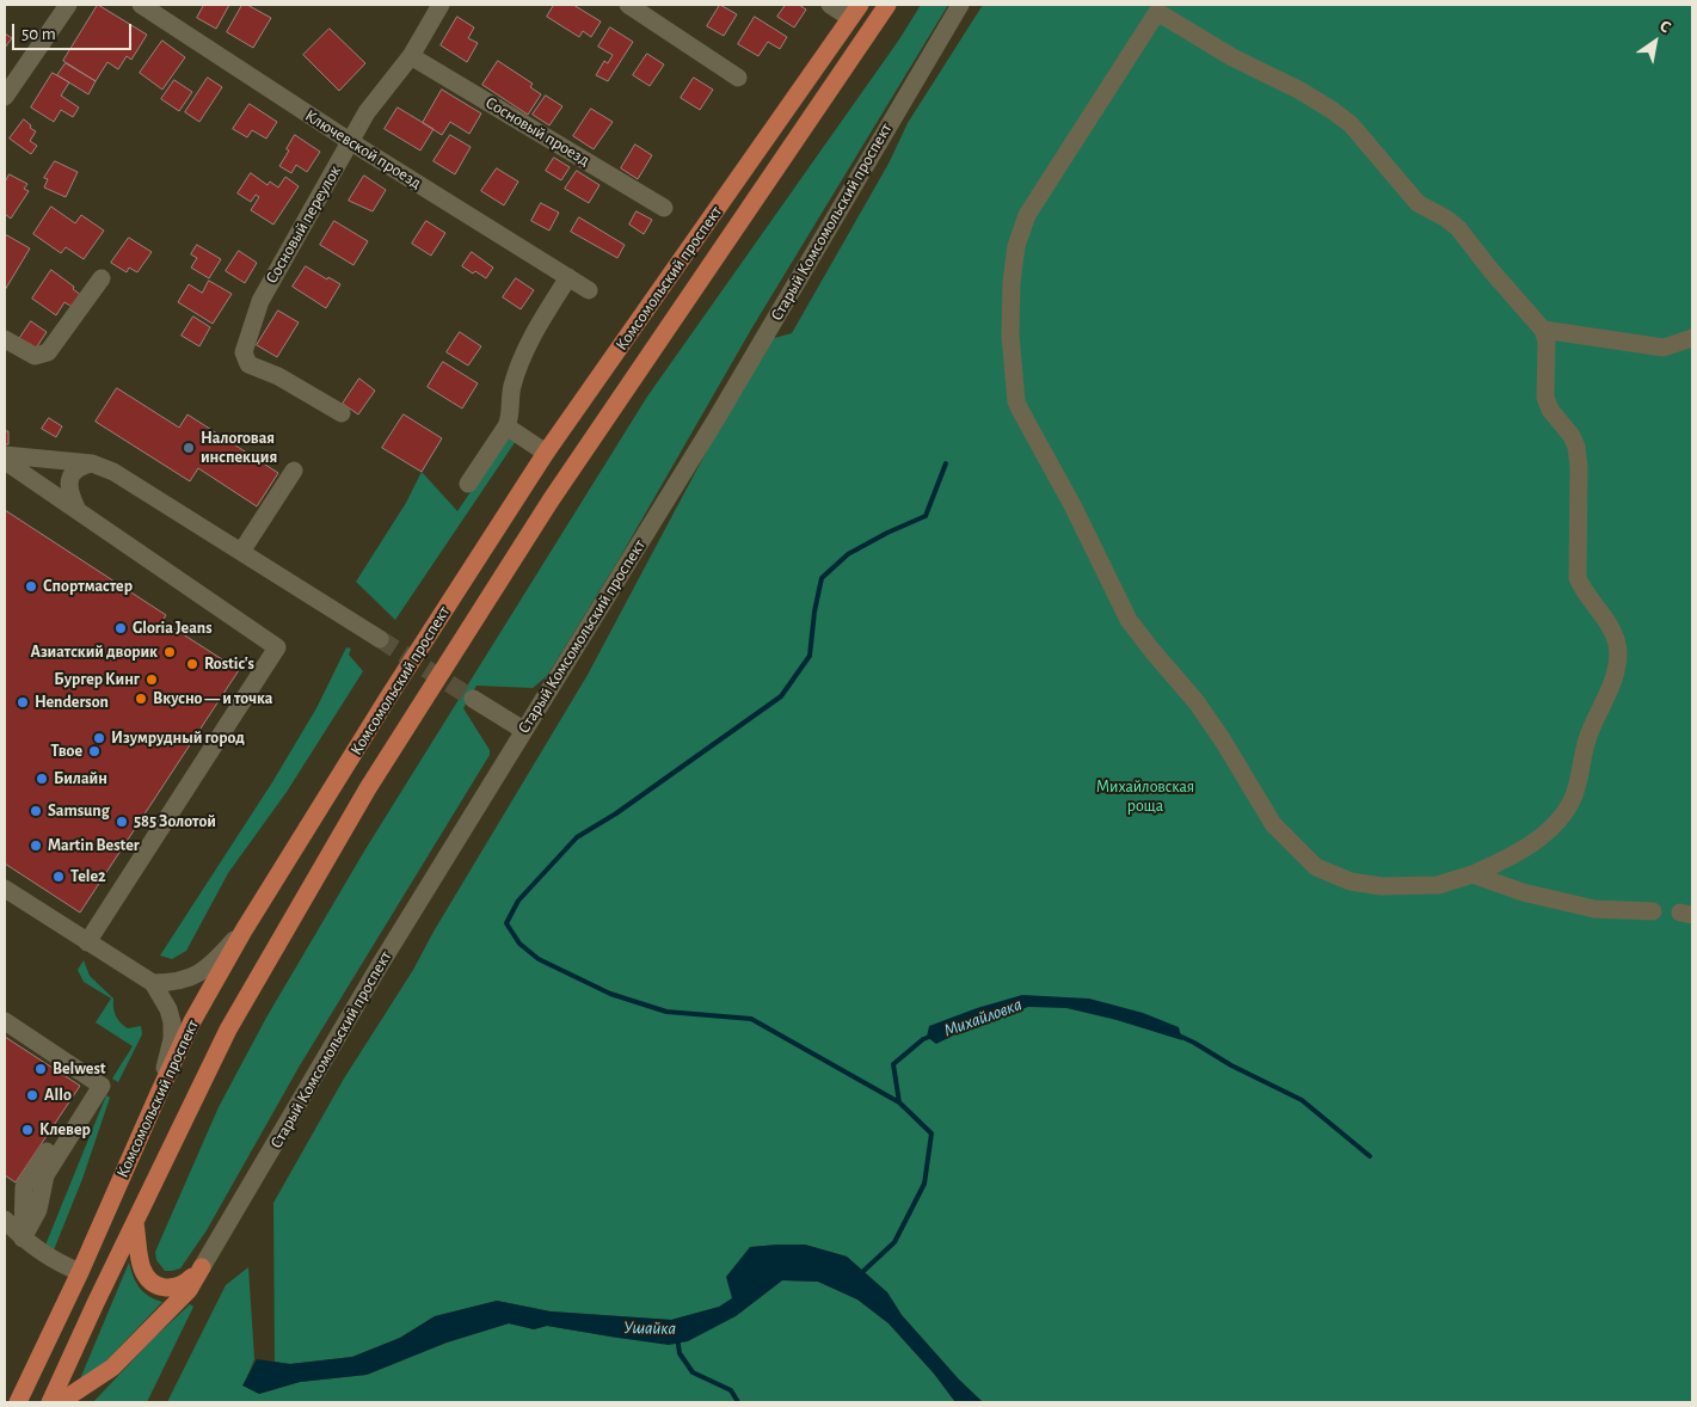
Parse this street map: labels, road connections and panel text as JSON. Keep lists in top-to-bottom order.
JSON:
{
  "streets": {
    "main road": ["Комсомольский проспект"],
    "street": [
      "Сосновый проезд",
      "Ключевской проезд",
      "Старый Комсомольский проспект",
      "Сосновый переулок"
    ]
  },
  "crossings": [
    ["Сосновый проезд", "Сосновый переулок"],
    ["Ключевской проезд", "Сосновый переулок"]
  ],
  "water": ["Михайловка", "Ушайка"],
  "parks": ["Михайловская роща"],
  "places": [
    "Налоговая инспекция",
    "Спортмастер",
    "Gloria Jeans",
    "Азиатский дворик",
    "Rostic's",
    "Бургер Кинг",
    "Вкусно — и точка",
    "Henderson",
    "Изумрудный город",
    "Твое",
    "Билайн",
    "Samsung",
    "585 Золотой",
    "Martin Bester",
    "Tele2",
    "Belwest",
    "Allo",
    "Клевер"
  ],
  "scale_bar": "50 m",
  "north": "top right"
}
